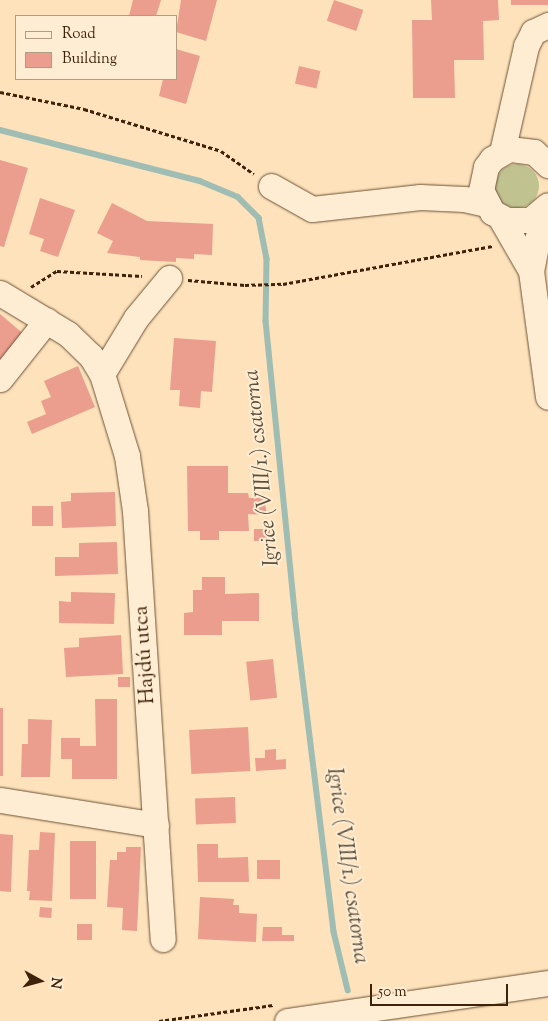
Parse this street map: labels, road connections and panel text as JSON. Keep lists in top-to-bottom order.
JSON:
{
  "streets": {
    "street": ["Hajdú utca"]
  },
  "water": ["Igrice (VIII/1.) csatorna"],
  "legend": ["Road", "Building"],
  "scale_bar": "50 m",
  "north": "right"
}
